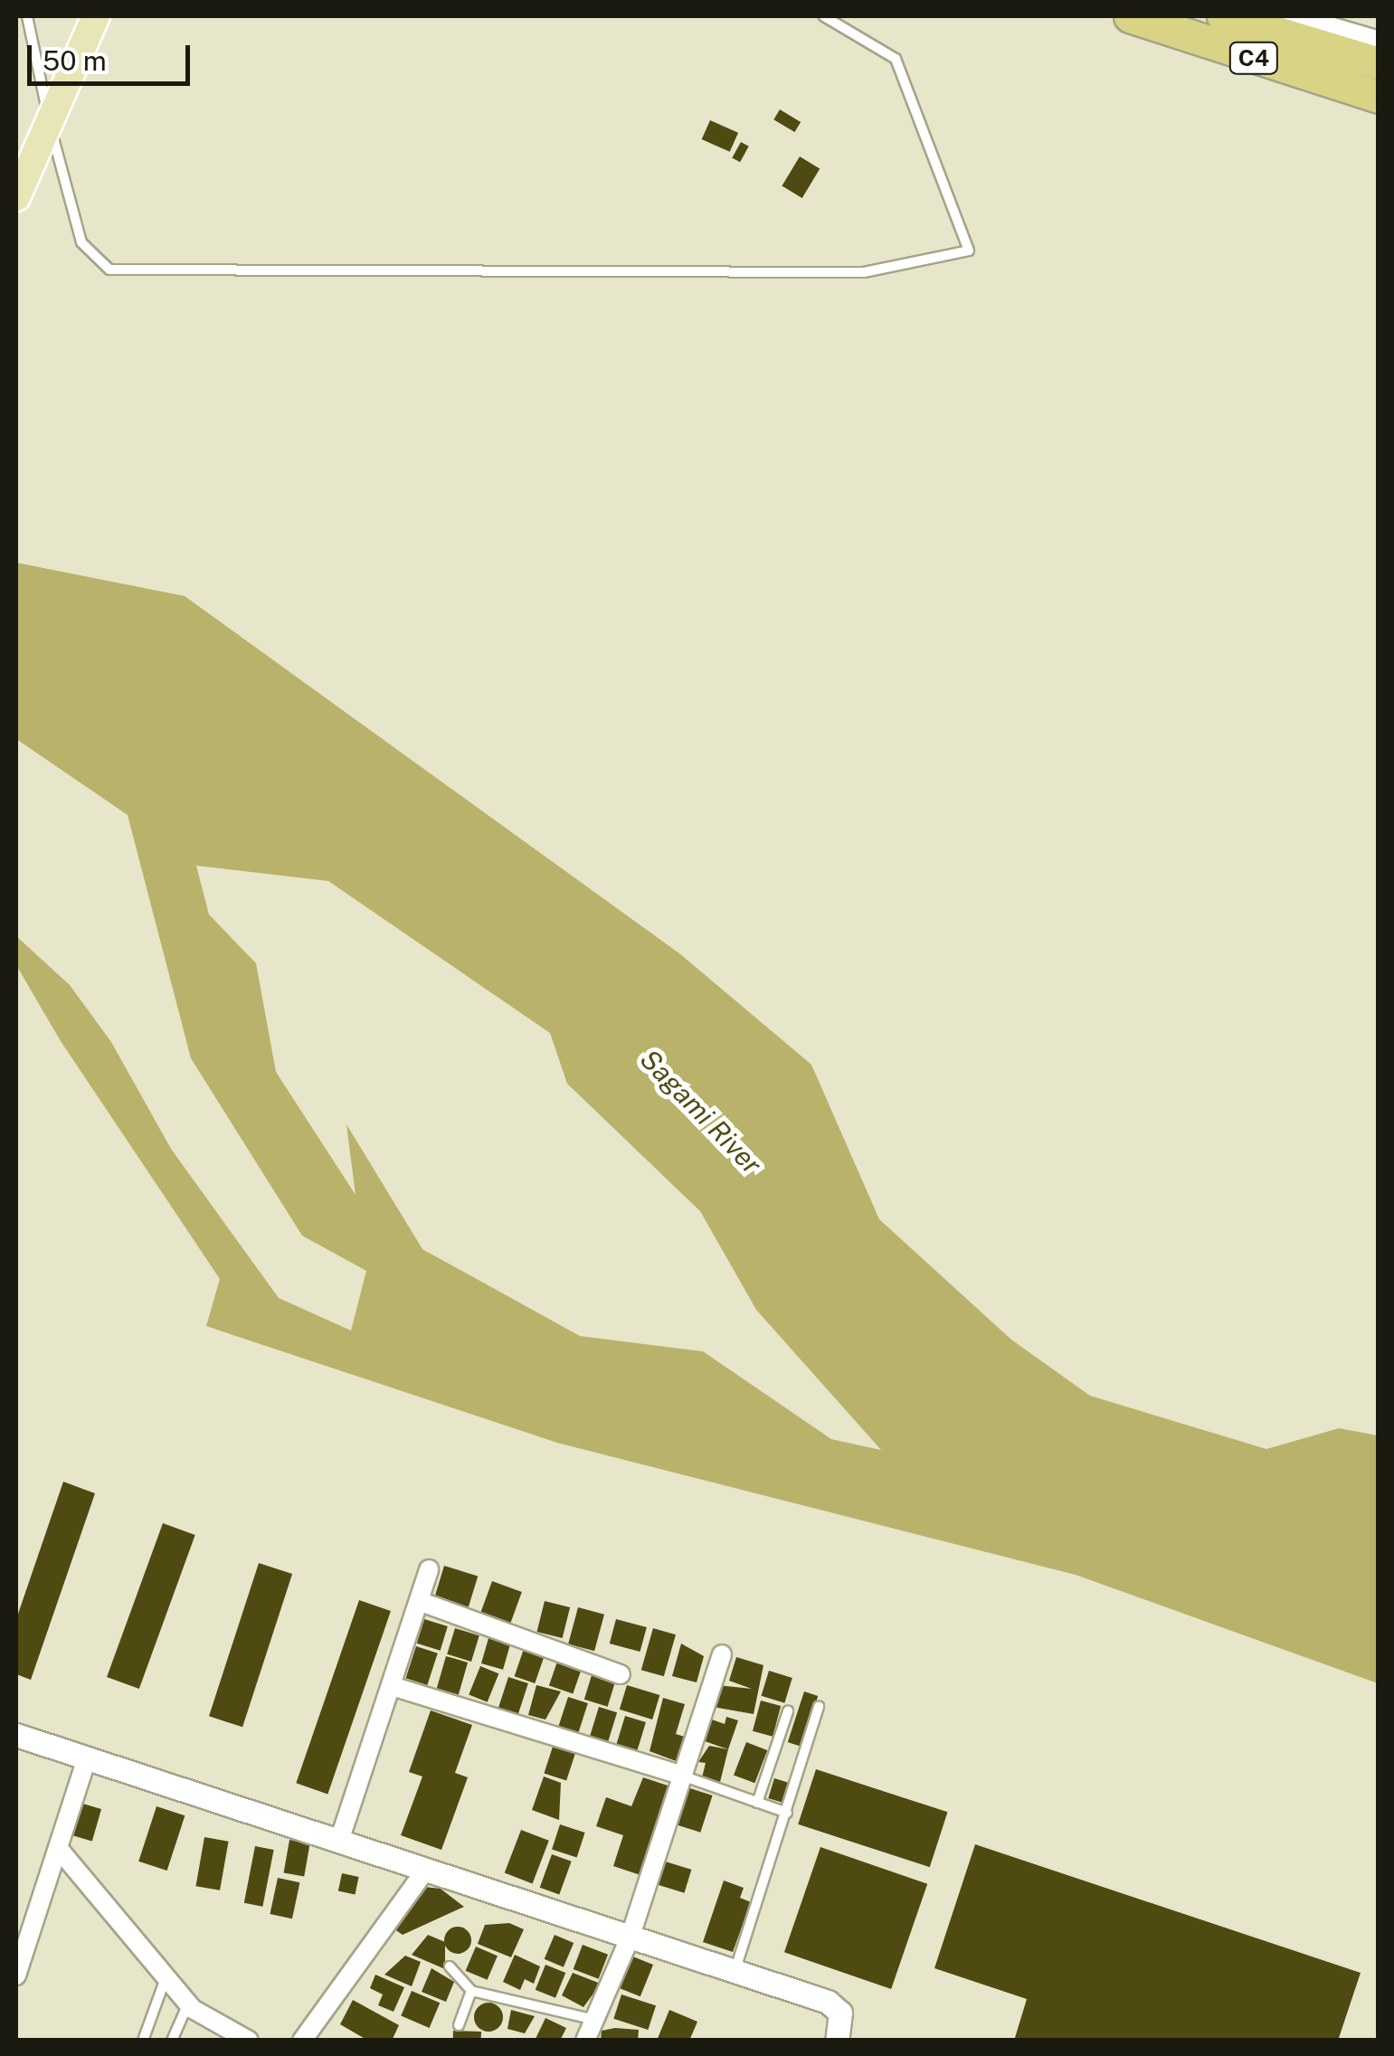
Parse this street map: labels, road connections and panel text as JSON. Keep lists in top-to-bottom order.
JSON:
{
  "streets": {
    "highway": ["C4"]
  },
  "water": ["Sagami River"],
  "scale_bar": "50 m"
}
